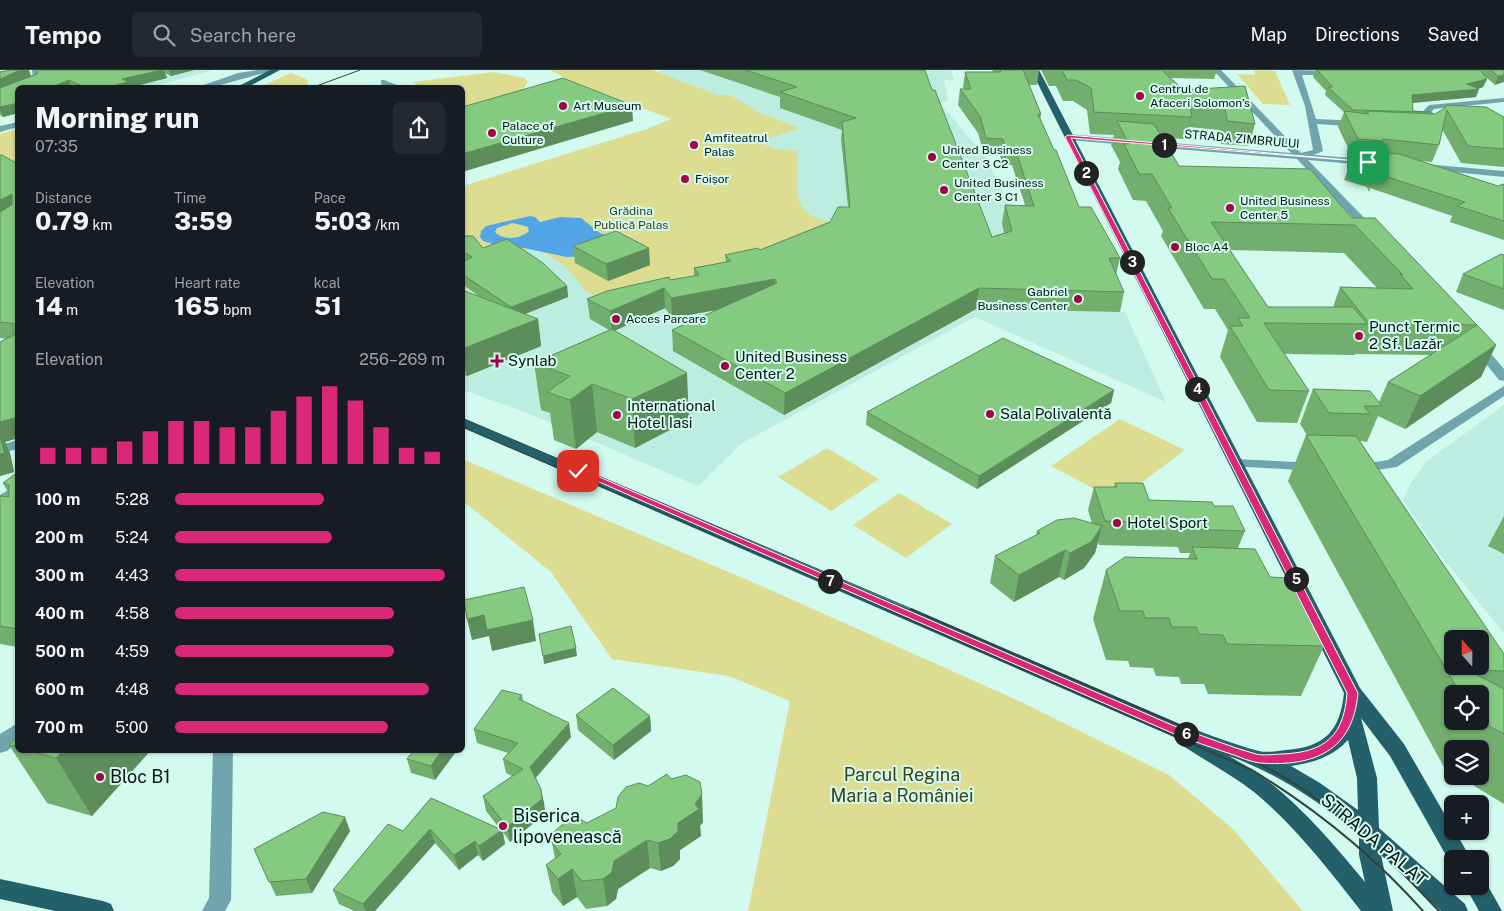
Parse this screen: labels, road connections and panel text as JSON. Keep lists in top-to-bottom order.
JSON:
{
  "streets": {
    "main road": ["STRADA PALAT"],
    "street": ["STRADA ZIMBRULUI"]
  },
  "parks": ["Grădina Publică Palas", "Parcul Regina Maria a României"],
  "places": {
    "other": [
      "Centrul de Afaceri Solomon’s",
      "Art Museum",
      "Palace of Culture",
      "Amfiteatrul Palas",
      "United Business Center 3 C2",
      "Foișor",
      "United Business Center 3 C1",
      "United Business Center 5",
      "Bloc A4",
      "Gabriel Business Center",
      "Acces Parcare",
      "Punct Termic 2 Sf. Lazăr",
      "United Business Center 2",
      "Sala Polivalentă",
      "International Hotel Iasi",
      "Hotel Sport",
      "Bloc B1",
      "Biserica lipovenească"
    ],
    "health": ["Synlab"]
  },
  "north": "top",
  "page": {
    "header": "Tempo",
    "search": "Search here",
    "nav": ["Map", "Directions", "Saved"],
    "heading": ["Morning run", "07:35"],
    "pins": [
      "1",
      "2",
      "3",
      "4",
      "5",
      "7",
      "6"
    ],
    "stats": [
      ["Distance", "0.79 km"],
      ["Time", "3:59"],
      ["Pace", "5:03 /km"],
      ["Elevation", "14 m"],
      ["Heart rate", "165 bpm"],
      ["kcal", "51"]
    ],
    "chart": ["Elevation", "256–269 m"],
    "list": [
      {
        "name": "100 m",
        "note": "5:28"
      },
      {
        "name": "200 m",
        "note": "5:24"
      },
      {
        "name": "300 m",
        "note": "4:43"
      },
      {
        "name": "400 m",
        "note": "4:58"
      },
      {
        "name": "500 m",
        "note": "4:59"
      },
      {
        "name": "600 m",
        "note": "4:48"
      },
      {
        "name": "700 m",
        "note": "5:00"
      }
    ],
    "map_buttons": ["+", "−"]
  }
}
